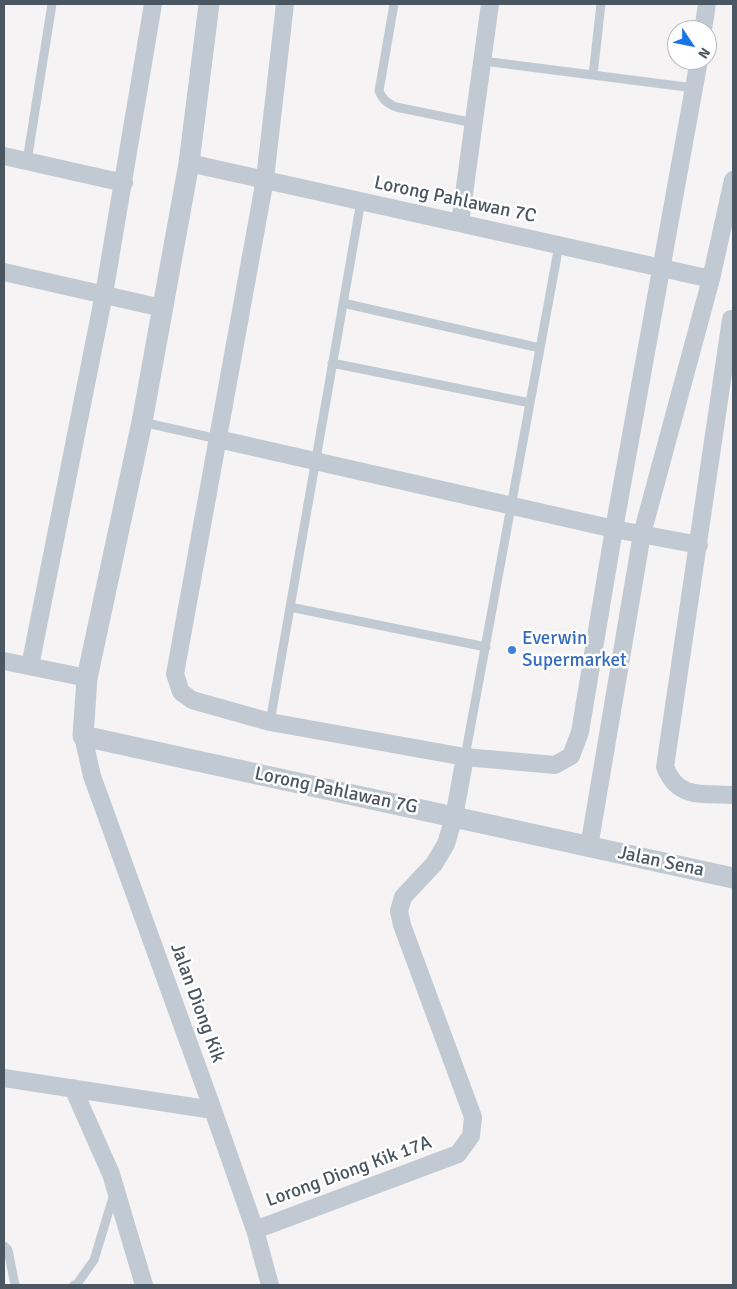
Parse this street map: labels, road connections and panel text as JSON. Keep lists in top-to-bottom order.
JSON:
{
  "streets": {
    "street": [
      "Lorong Pahlawan 7C",
      "Lorong Pahlawan 7G",
      "Jalan Sena",
      "Jalan Diong Kik",
      "Lorong Diong Kik 17A"
    ]
  },
  "crossings": [
    ["Lorong Pahlawan 7G", "Jalan Sena"],
    ["Lorong Pahlawan 7G", "Jalan Diong Kik"],
    ["Lorong Pahlawan 7G", "Lorong Diong Kik 17A"],
    ["Jalan Diong Kik", "Lorong Diong Kik 17A"]
  ],
  "places": ["Everwin Supermarket"],
  "north": "bottom right"
}
